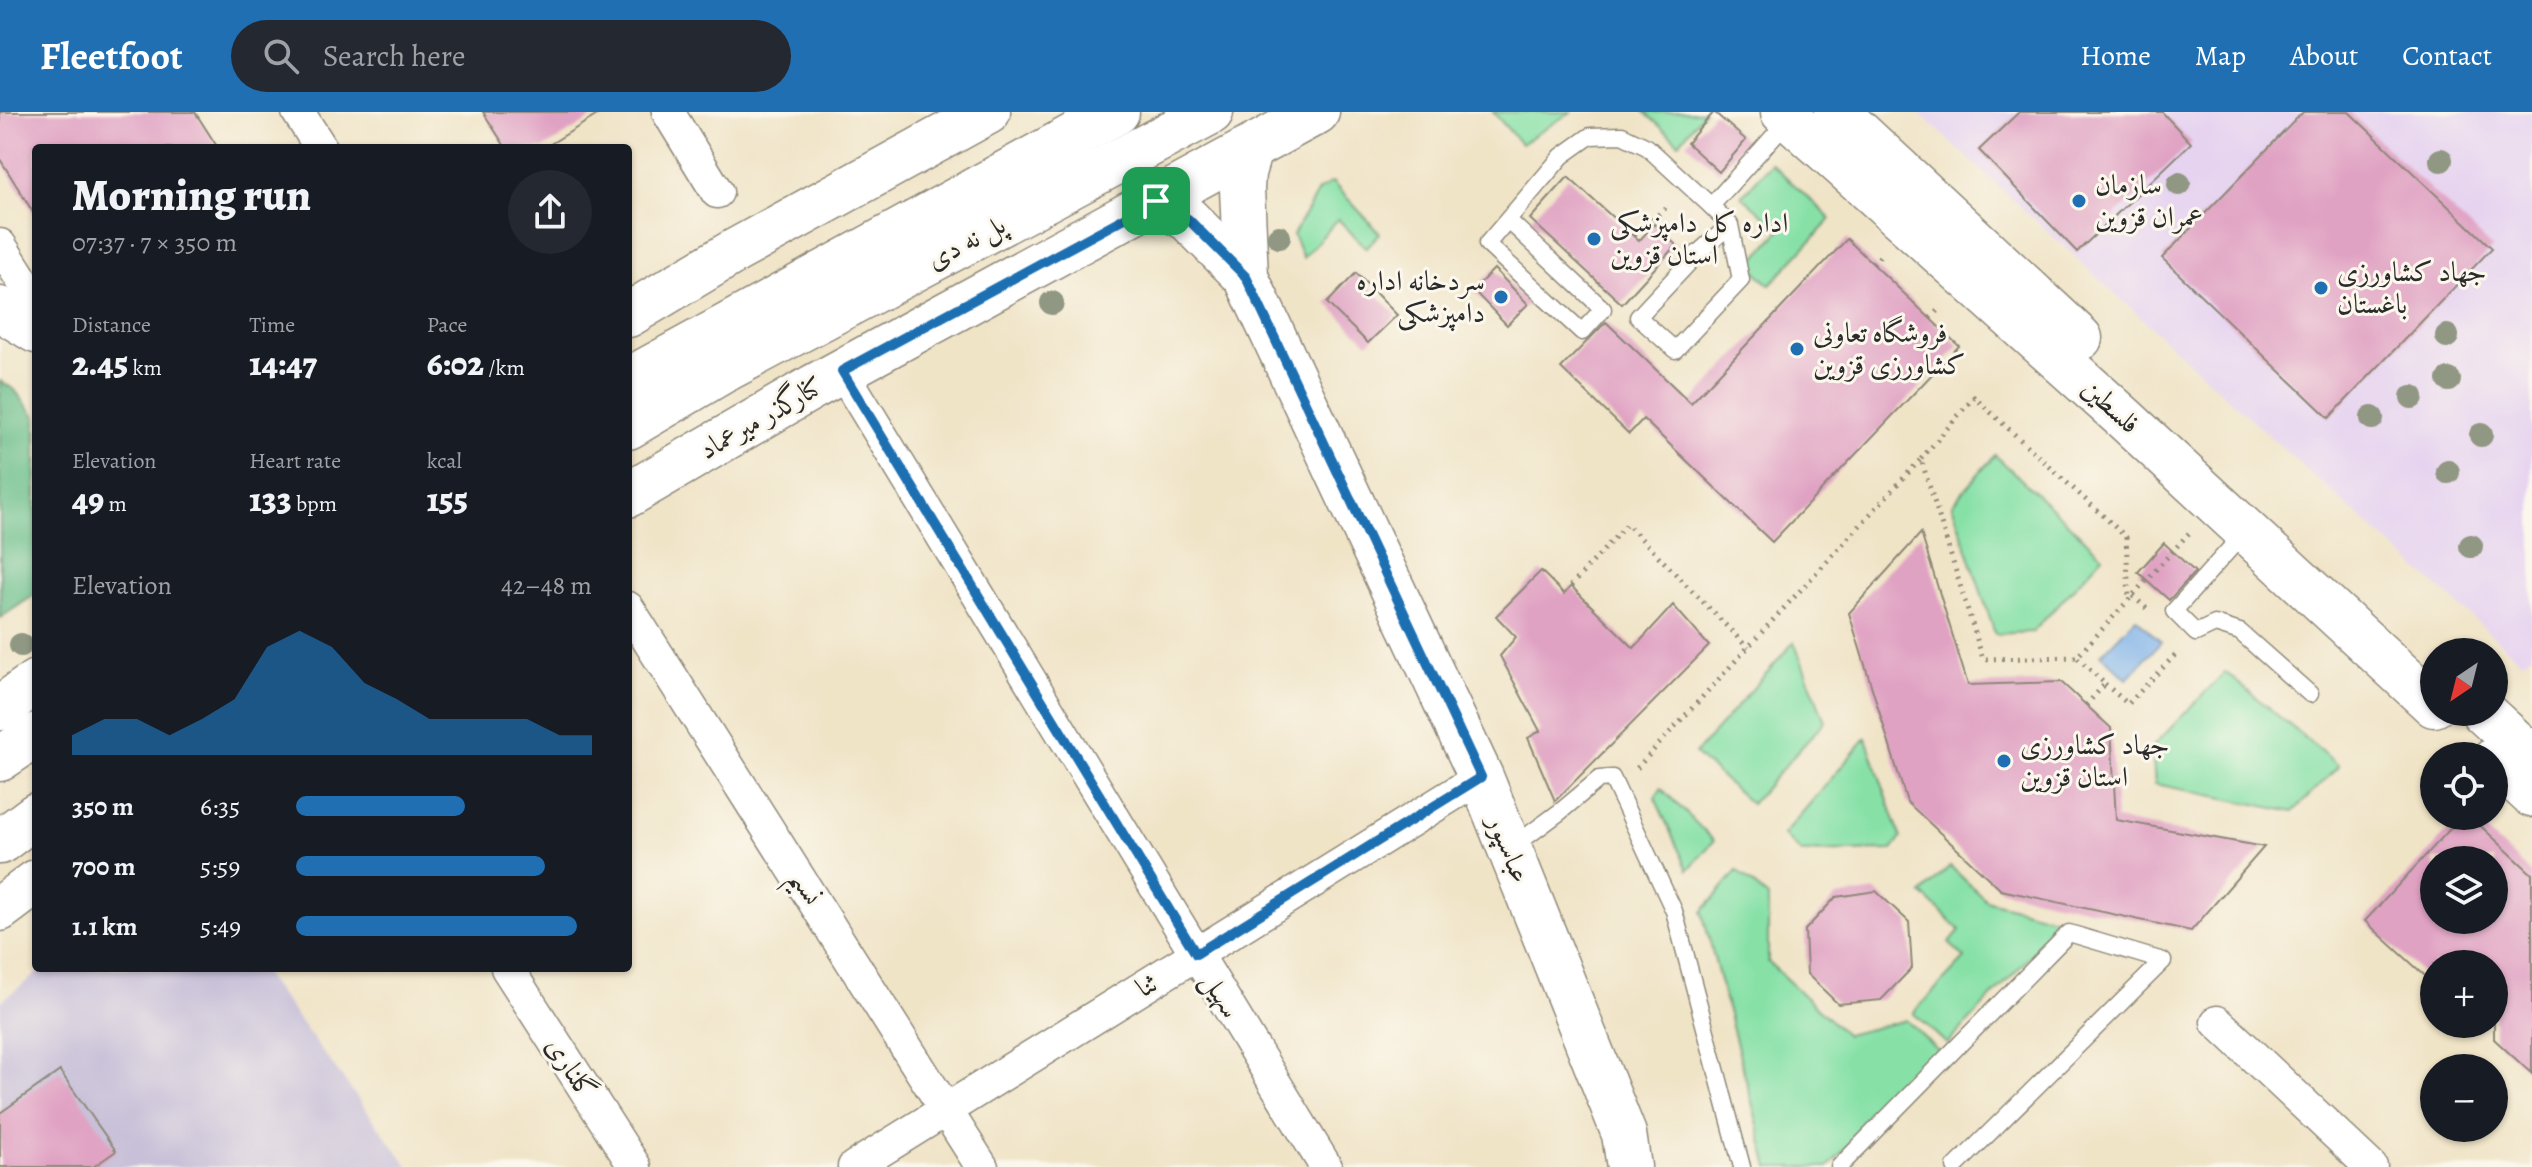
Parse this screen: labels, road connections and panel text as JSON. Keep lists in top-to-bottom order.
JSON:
{
  "streets": {
    "main road": [
      "پل نه دی",
      "فلسطین",
      "کنارگذر میرعماد",
      "عباسپور"
    ],
    "street": [
      "نسیم",
      "ثنا",
      "سهیل",
      "گلناری"
    ]
  },
  "crossings": [
    ["کنارگذر میرعماد", "سهیل"],
    ["عباسپور", "ثنا"],
    ["نسیم", "ثنا"],
    ["ثنا", "سهیل"]
  ],
  "places": [
    "سازمان عمران قزوین",
    "اداره کل دامپزشکی استان قزوین",
    "جهاد کشاورزی باغستان",
    "سردخانه اداره دامپزشکی",
    "فروشگاه تعاونی کشاورزی قزوین",
    "جهاد کشاورزی استان قزوین"
  ],
  "north": "bottom left",
  "page": {
    "header": "Fleetfoot",
    "search": "Search here",
    "nav": [
      "Home",
      "Map",
      "About",
      "Contact"
    ],
    "heading": ["Morning run", "07:37 · 7 × 350 m"],
    "stats": [
      ["Distance", "2.45 km"],
      ["Time", "14:47"],
      ["Pace", "6:02 /km"],
      ["Elevation", "49 m"],
      ["Heart rate", "133 bpm"],
      ["kcal", "155"]
    ],
    "chart": ["Elevation", "42–48 m"],
    "map_buttons": ["+", "−"],
    "list": [
      {
        "name": "350 m",
        "note": "6:35"
      },
      {
        "name": "700 m",
        "note": "5:59"
      },
      {
        "name": "1.1 km",
        "note": "5:49"
      }
    ]
  }
}
